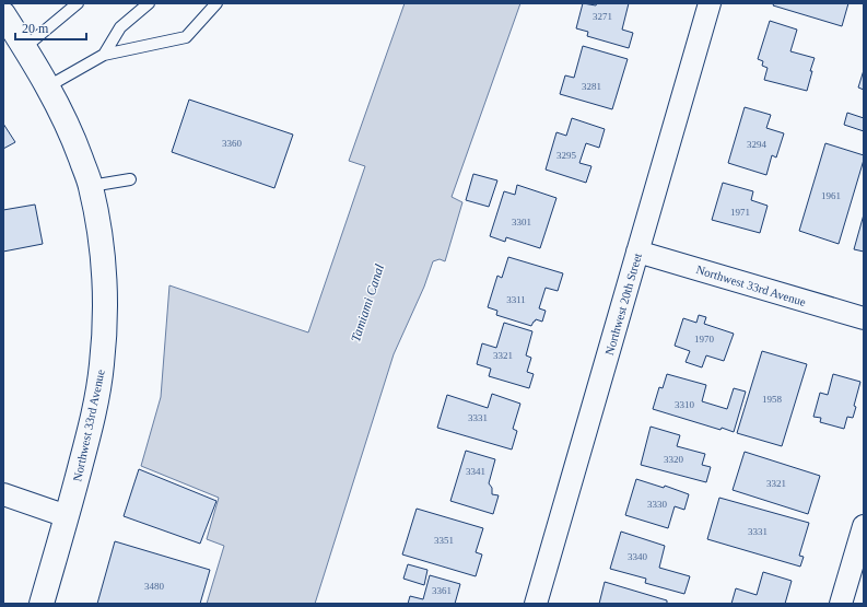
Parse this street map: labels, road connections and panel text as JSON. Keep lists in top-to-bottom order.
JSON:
{
  "streets": {
    "street": ["Northwest 33rd Avenue", "Northwest 20th Street"]
  },
  "crossings": [
    ["Northwest 33rd Avenue", "Northwest 20th Street"]
  ],
  "water": ["Tamiami Canal"],
  "house_numbers": [
    "3271",
    "3281",
    "3360",
    "3294",
    "3295",
    "1961",
    "1971",
    "3301",
    "3311",
    "1970",
    "3321",
    "1958",
    "3310",
    "3331",
    "3320",
    "3341",
    "3321",
    "3330",
    "3331",
    "3351",
    "3340",
    "3480",
    "3361"
  ],
  "scale_bar": "20 m"
}
